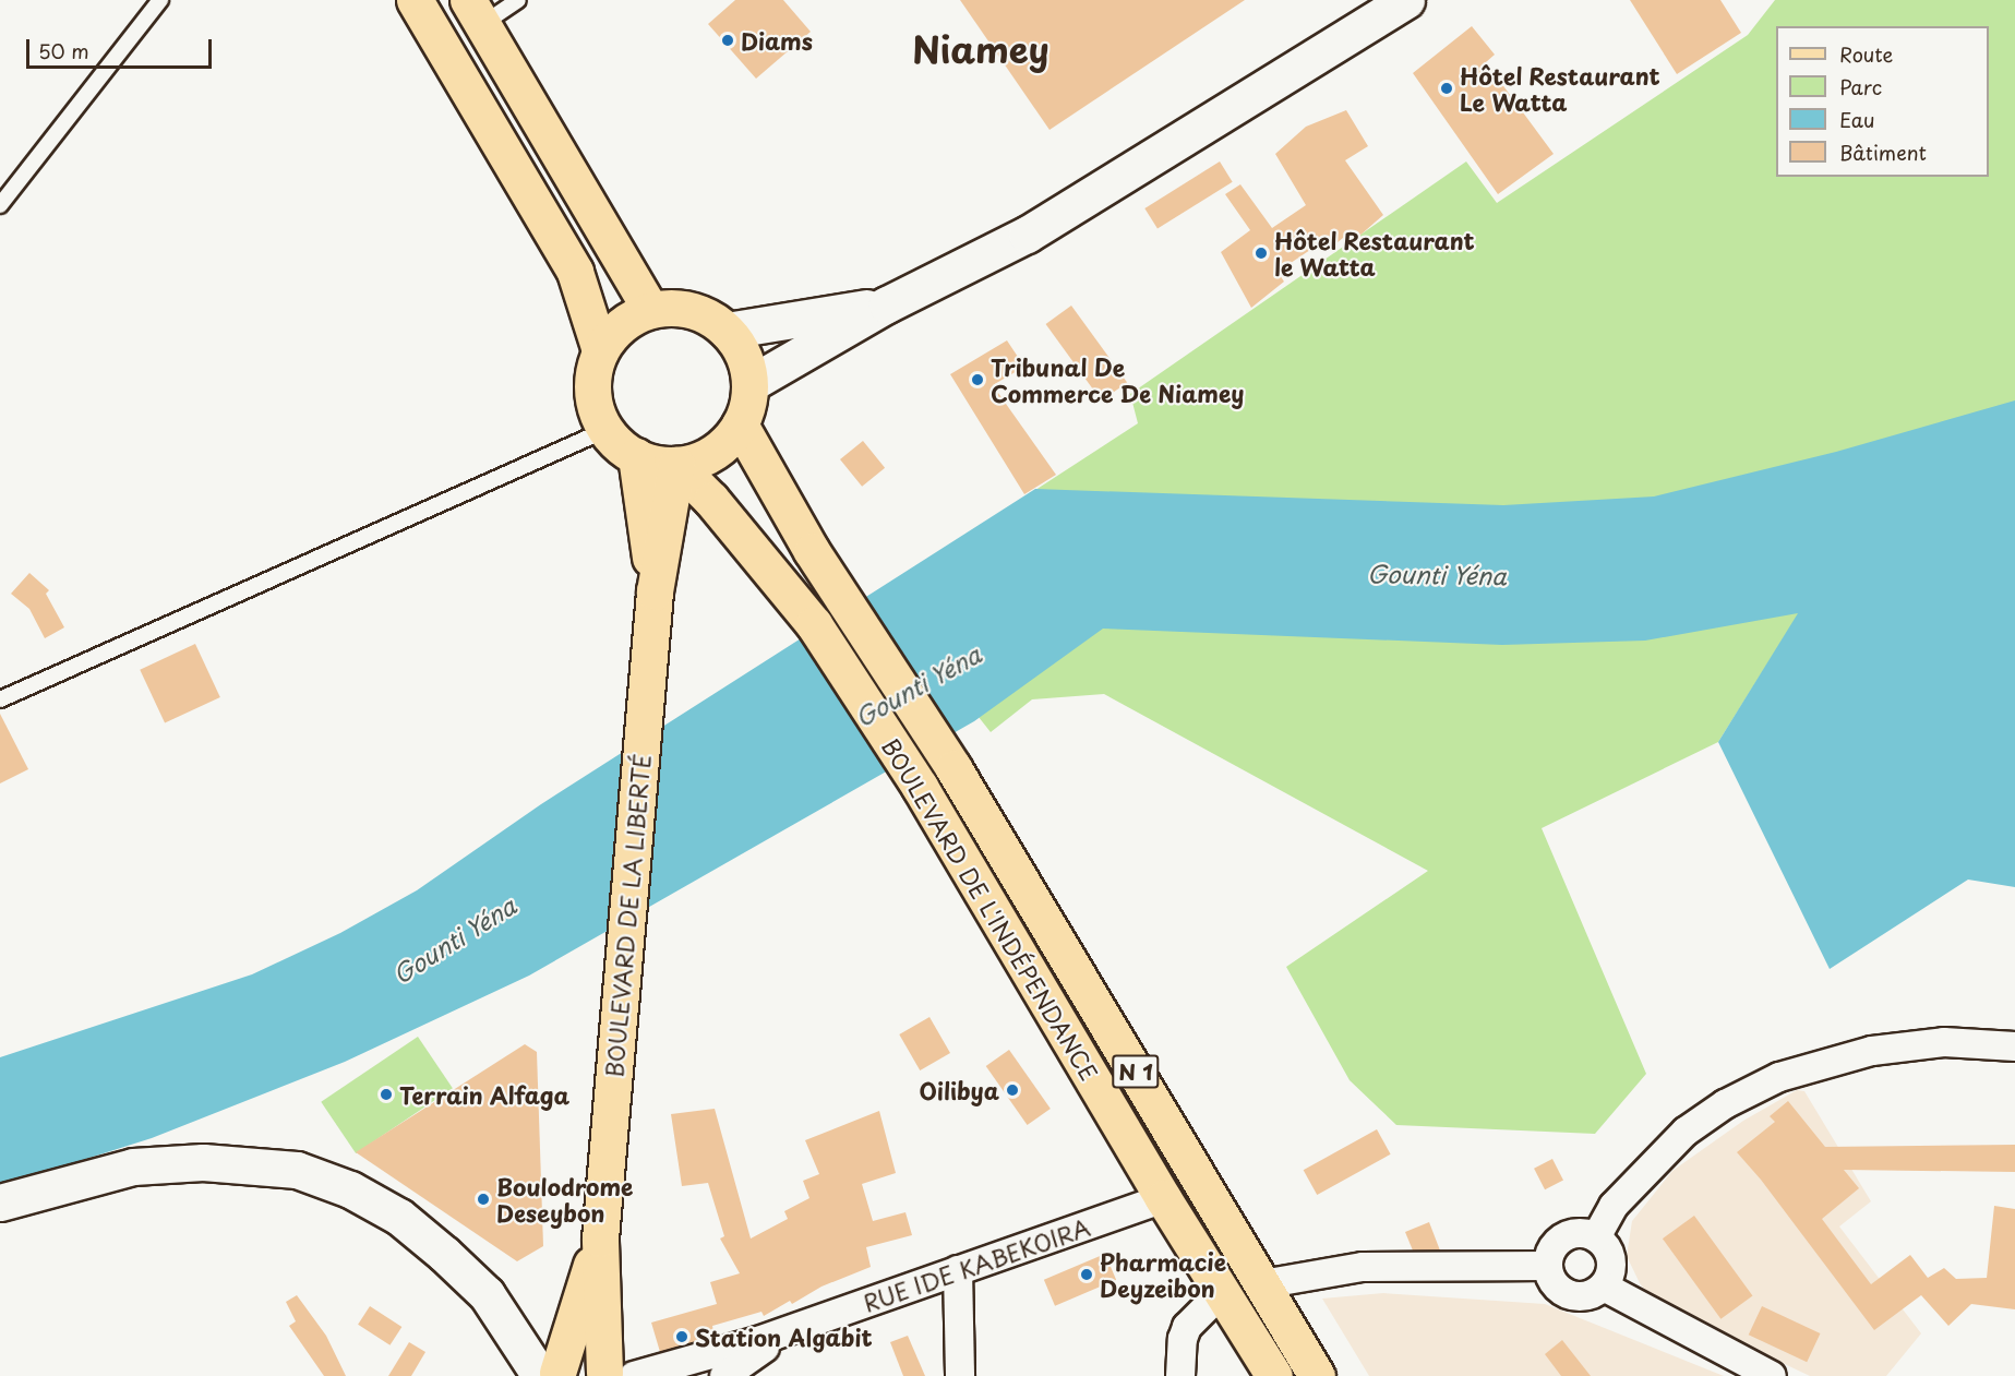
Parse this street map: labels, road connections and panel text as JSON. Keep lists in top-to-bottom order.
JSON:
{
  "streets": {
    "main road": ["BOULEVARD DE L'INDÉPENDANCE", "BOULEVARD DE LA LIBERTÉ", "N 1"],
    "street": ["RUE IDE KABEKOIRA"]
  },
  "crossings": [
    ["BOULEVARD DE L'INDÉPENDANCE", "BOULEVARD DE LA LIBERTÉ"],
    ["BOULEVARD DE L'INDÉPENDANCE", "RUE IDE KABEKOIRA"]
  ],
  "districts": ["Niamey"],
  "water": ["Gounti Yéna"],
  "places": [
    "Diams",
    "Hôtel Restaurant Le Watta",
    "Hôtel Restaurant le Watta",
    "Tribunal De Commerce De Niamey",
    "Oilibya",
    "Terrain Alfaga",
    "Boulodrome Deseybon",
    "Pharmacie Deyzeibon",
    "Station Algabit"
  ],
  "legend": [
    "Route",
    "Parc",
    "Eau",
    "Bâtiment"
  ],
  "scale_bar": "50 m"
}
